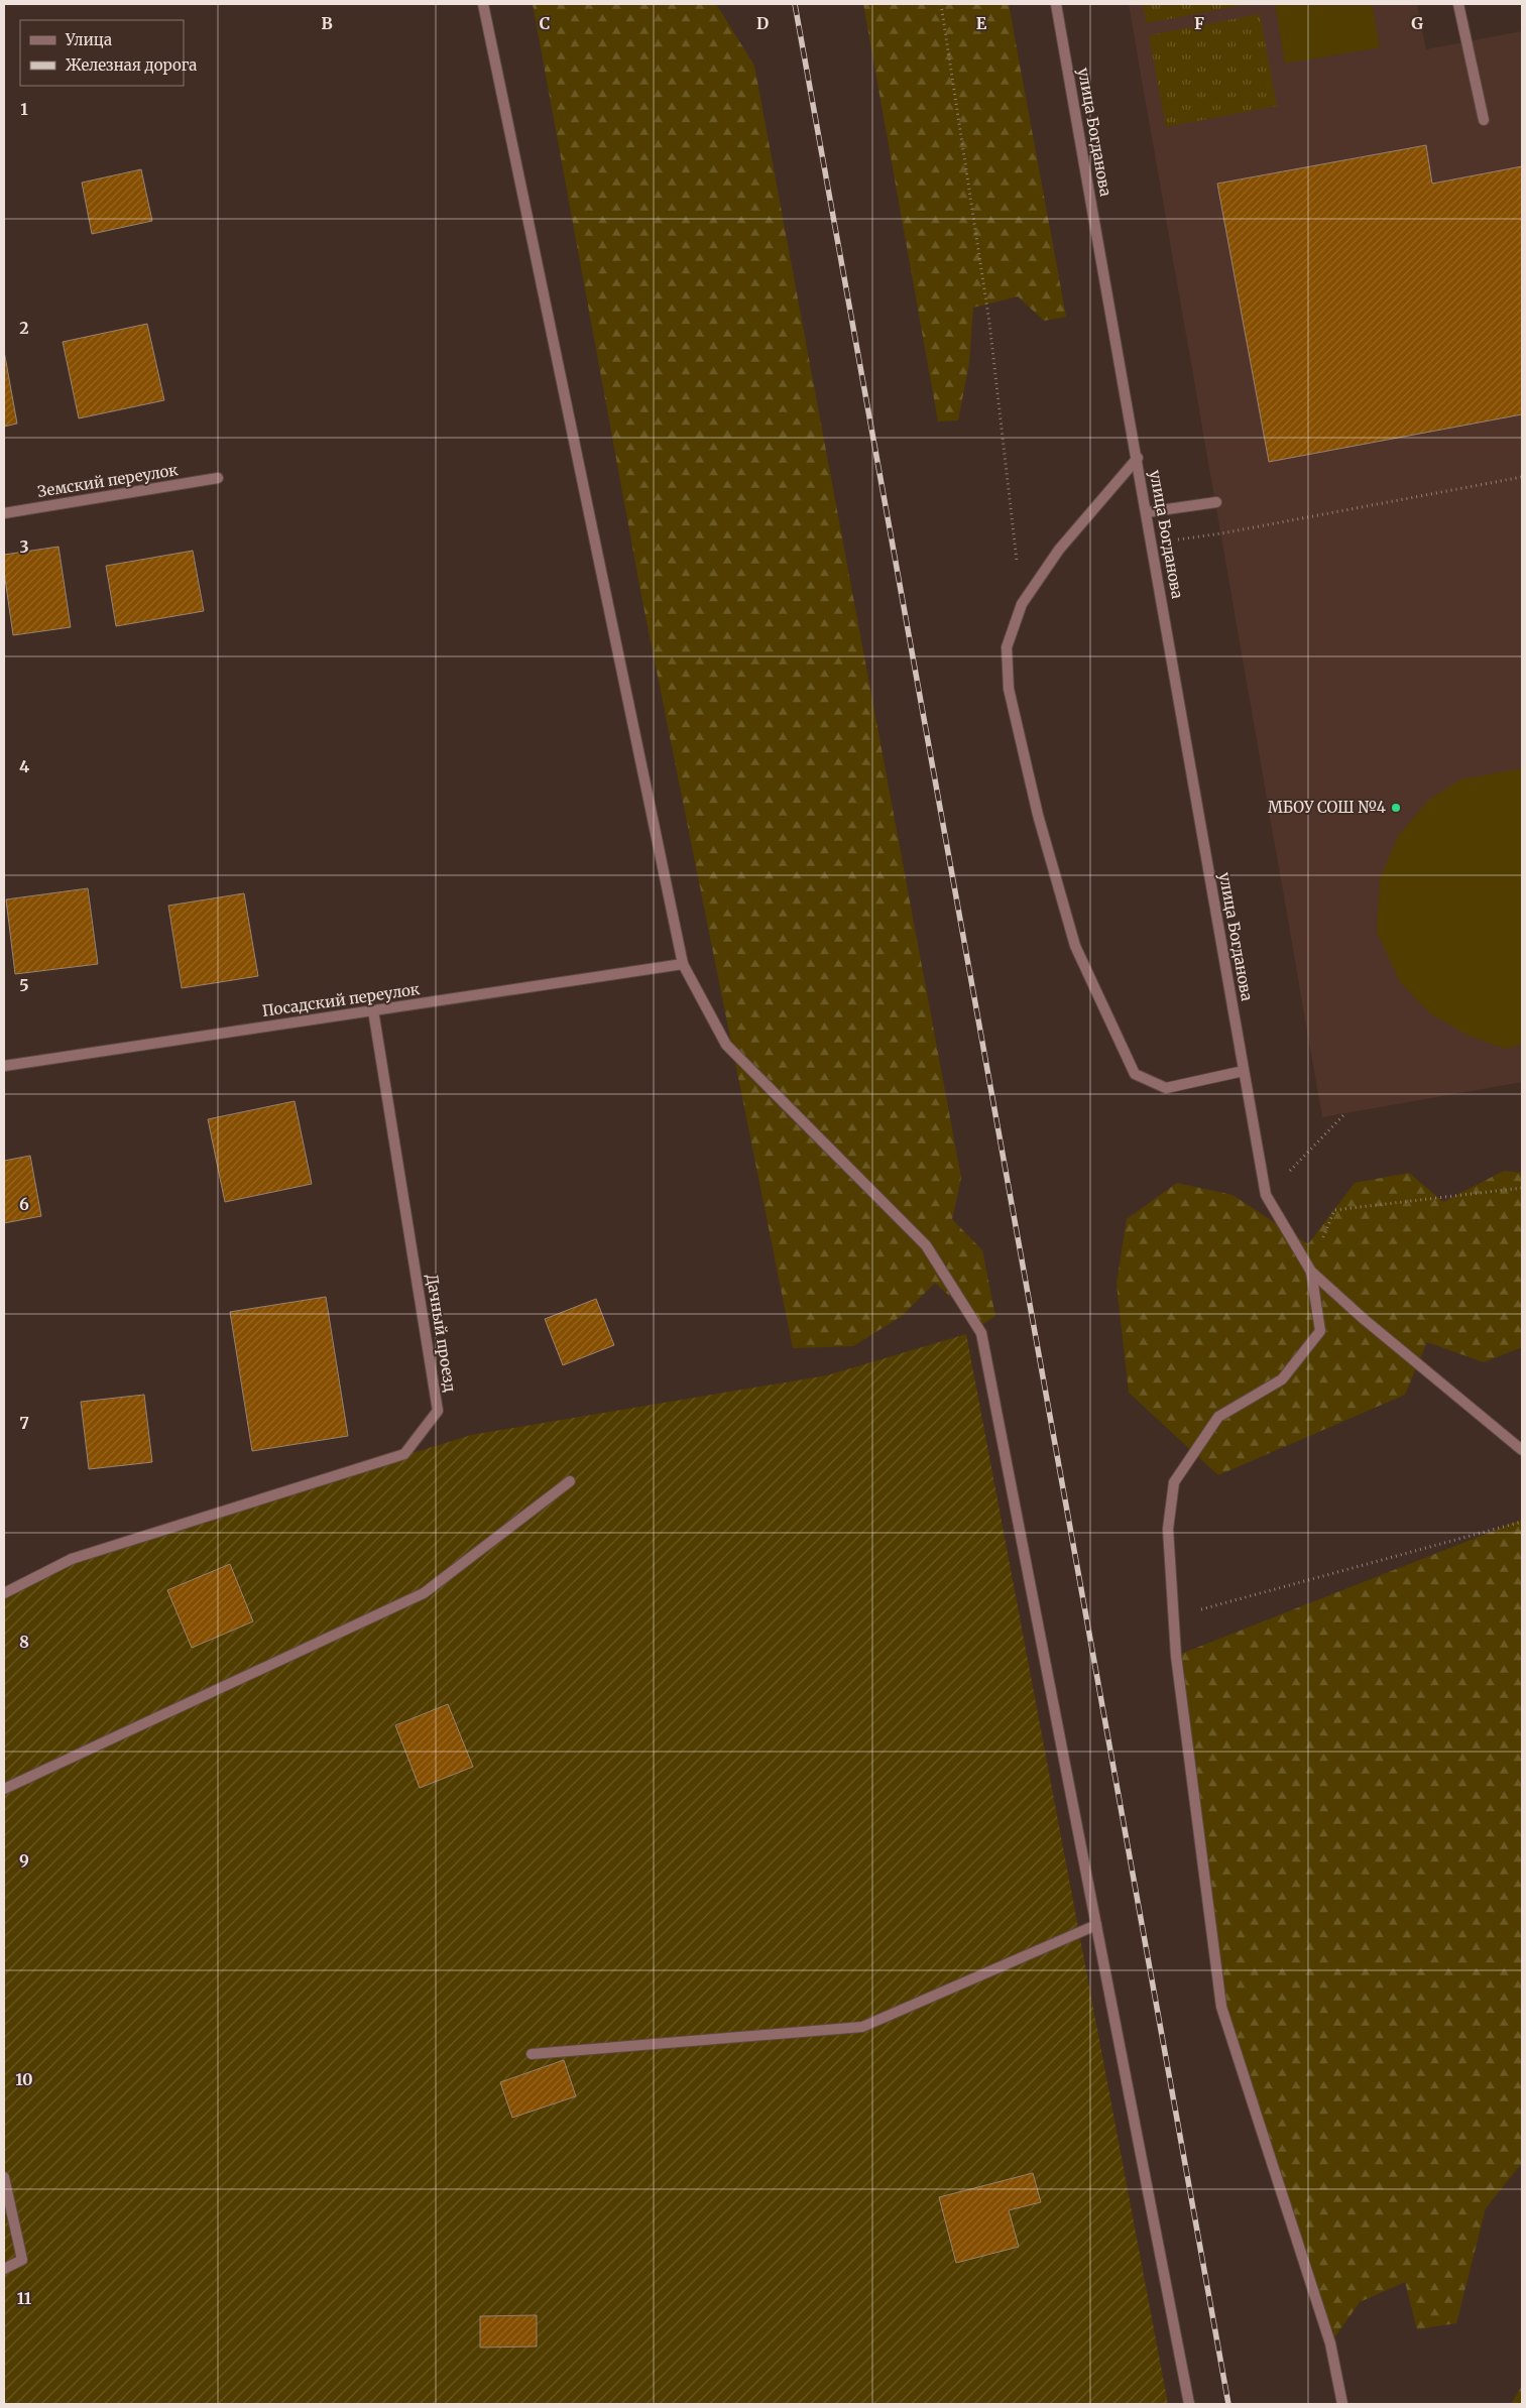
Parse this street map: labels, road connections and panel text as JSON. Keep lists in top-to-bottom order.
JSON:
{
  "streets": {
    "street": [
      "улица Богданова",
      "Земский переулок",
      "Посадский переулок",
      "Дачный проезд"
    ]
  },
  "crossings": [
    ["Посадский переулок", "Дачный проезд"]
  ],
  "places": ["МБОУ СОШ №4"],
  "legend": ["Улица", "Железная дорога"],
  "grid": {
    "columns": [
      "B",
      "C",
      "D",
      "E",
      "F",
      "G"
    ],
    "rows": [
      "1",
      "2",
      "3",
      "4",
      "5",
      "6",
      "7",
      "8",
      "9",
      "10",
      "11"
    ]
  }
}
